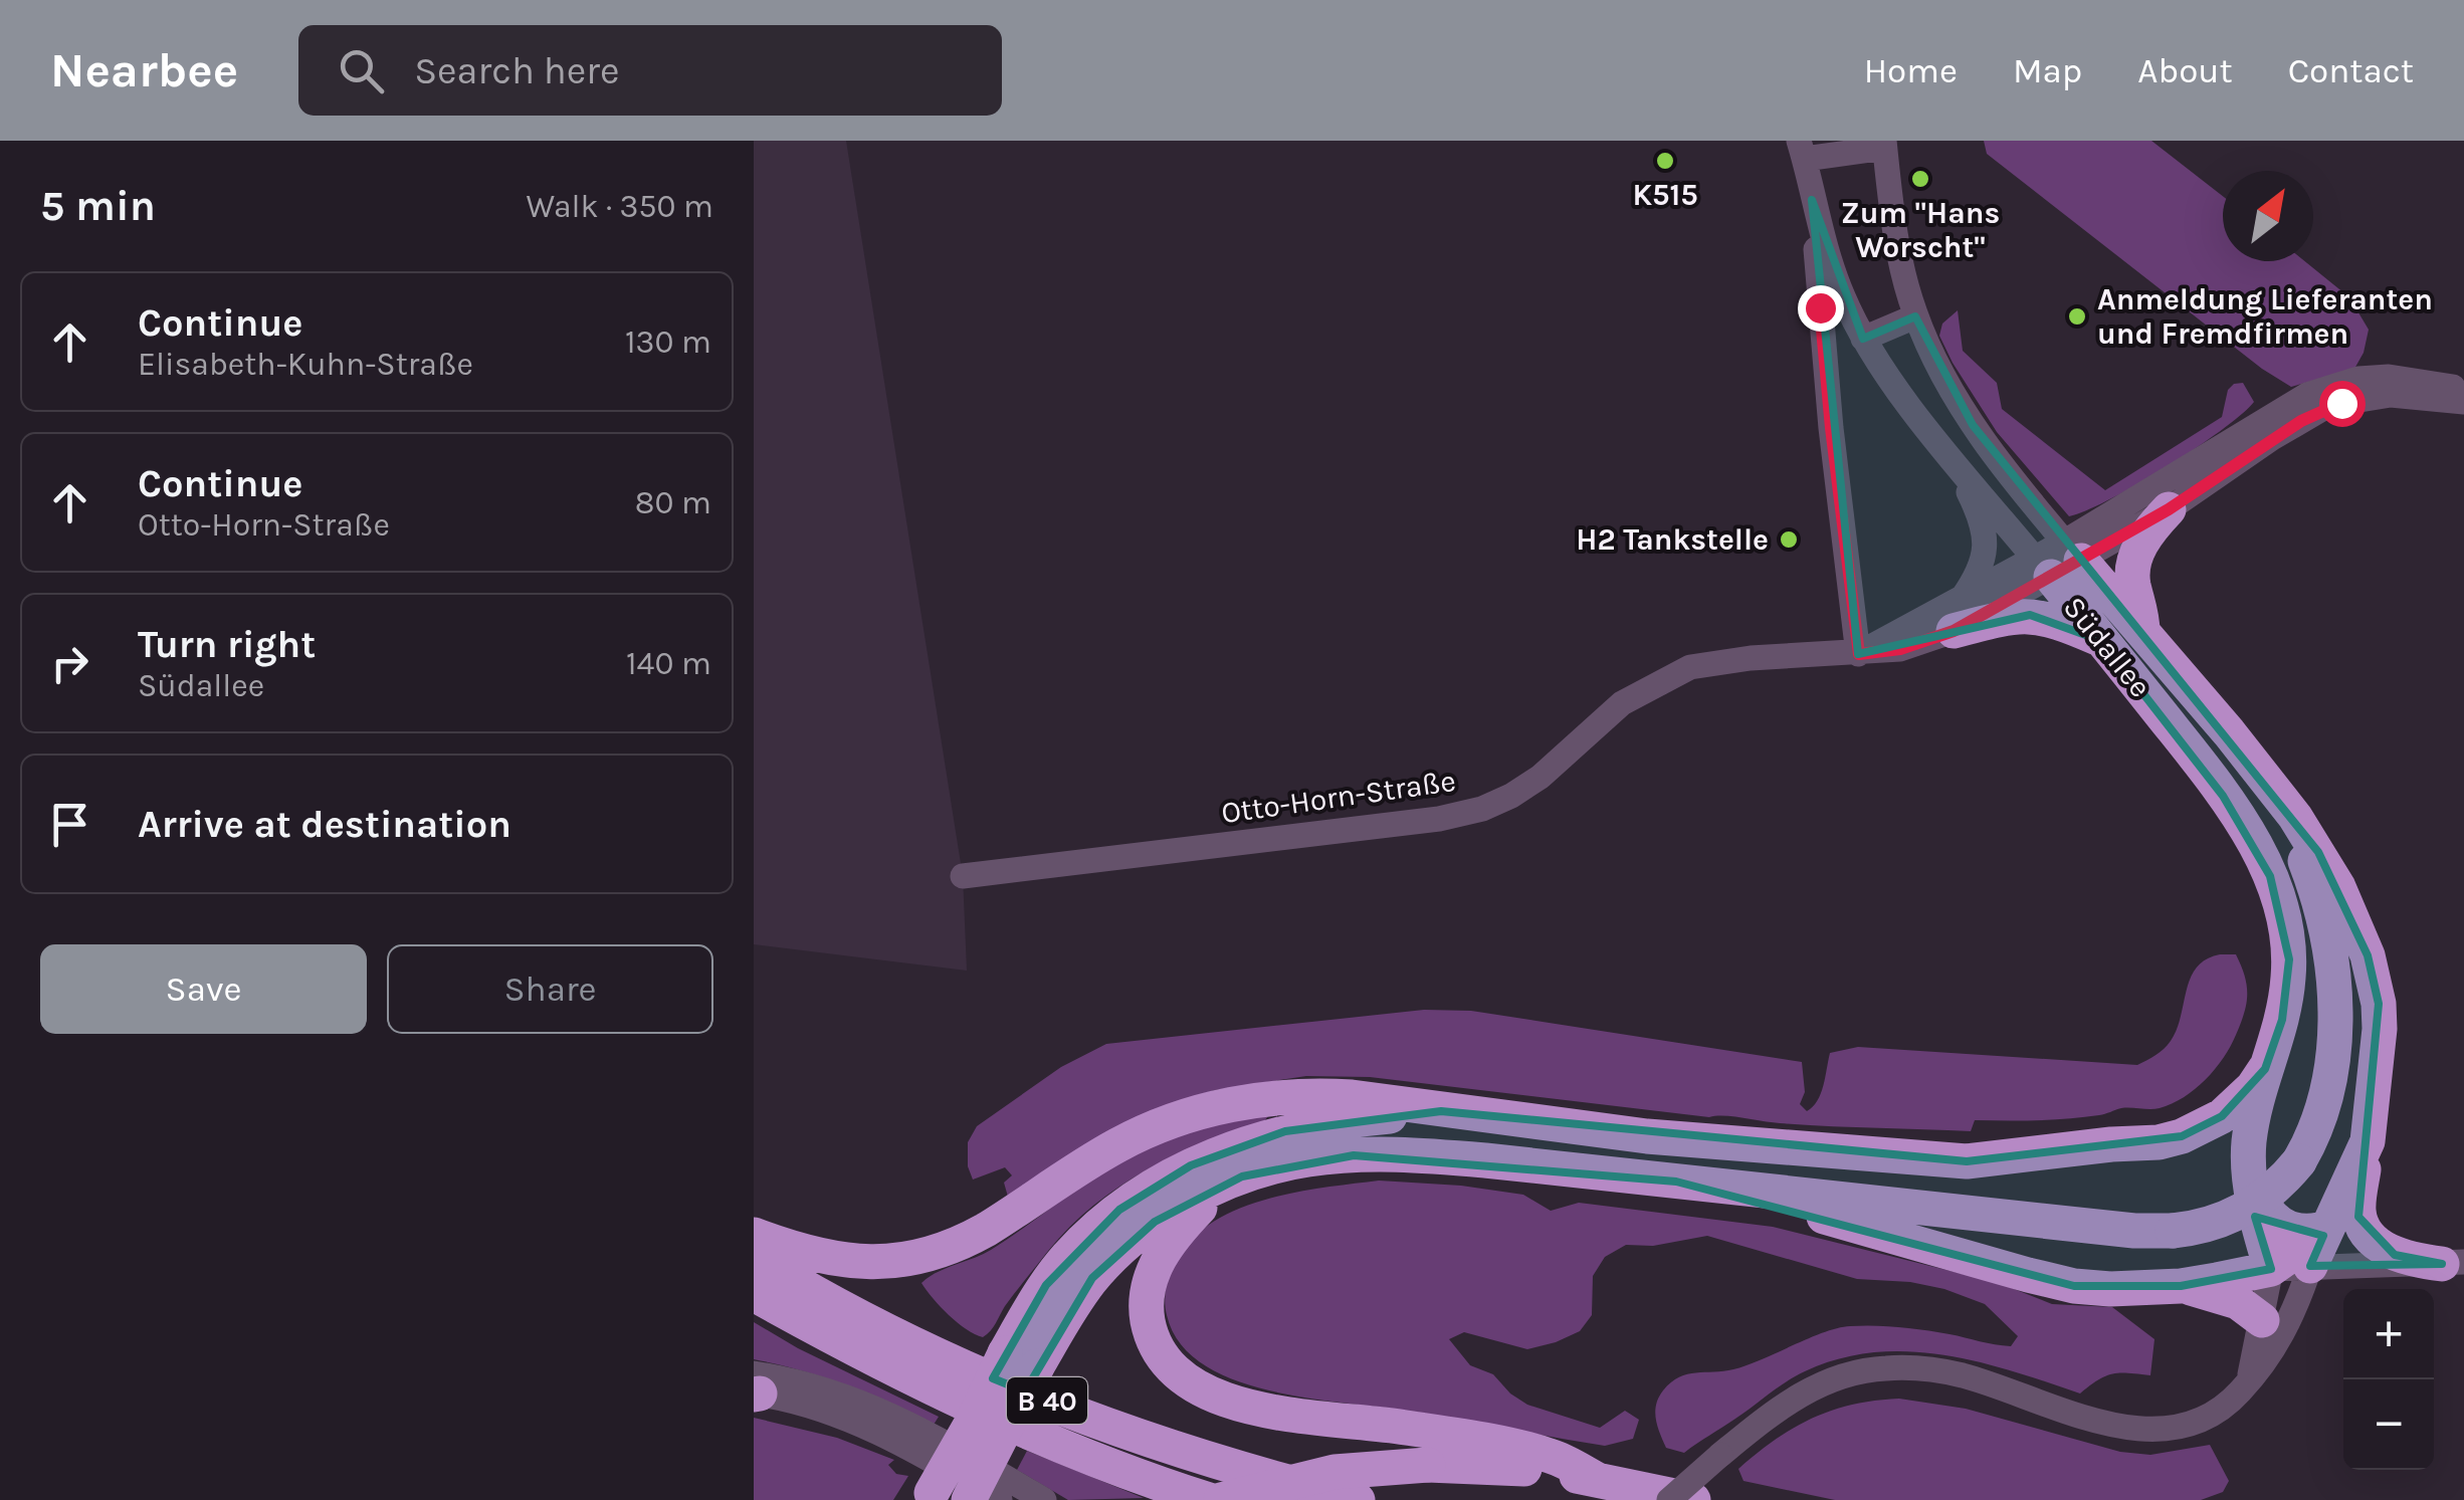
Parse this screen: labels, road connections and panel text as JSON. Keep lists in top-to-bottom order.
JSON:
{
  "streets": {
    "highway": ["Südallee", "B 40"],
    "street": ["Otto-Horn-Straße"]
  },
  "crossings": [
    ["Südallee", "Otto-Horn-Straße"]
  ],
  "places": [
    "K515",
    "Zum \"Hans Worscht\"",
    "Anmeldung Lieferanten und Fremdfirmen",
    "H2 Tankstelle"
  ],
  "north": "top right",
  "page": {
    "header": "Nearbee",
    "search": "Search here",
    "nav": [
      "Home",
      "Map",
      "About",
      "Contact"
    ],
    "heading": ["5 min", "Walk · 350 m"],
    "list": [
      ["Continue", "Elisabeth-Kuhn-Straße", "130 m"],
      ["Continue", "Otto-Horn-Straße", "80 m"],
      ["Turn right", "Südallee", "140 m"],
      "Arrive at destination"
    ],
    "buttons": ["Save", "Share"],
    "map_buttons": ["+", "−"]
  }
}
